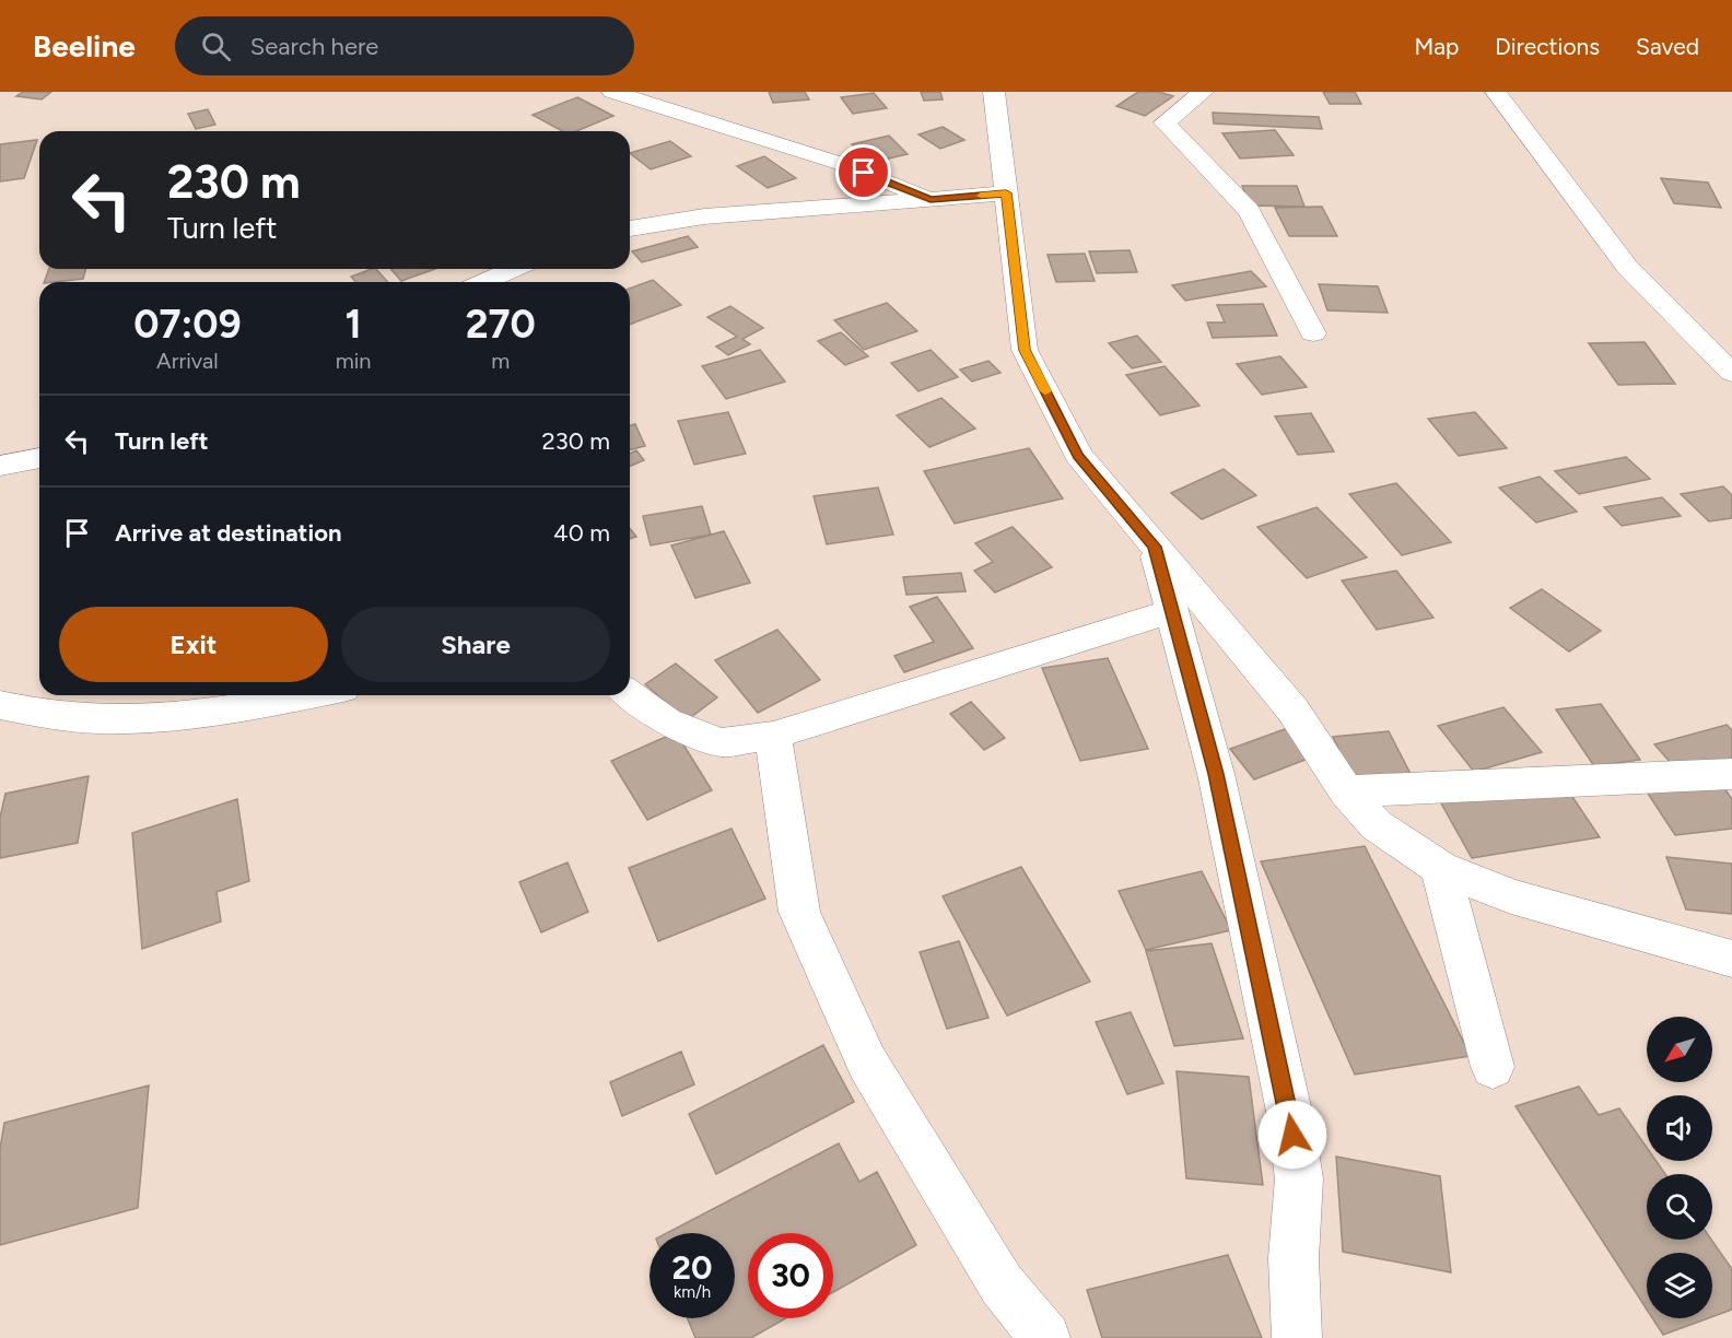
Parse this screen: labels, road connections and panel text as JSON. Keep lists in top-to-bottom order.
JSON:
{
  "north": "bottom left",
  "page": {
    "header": "Beeline",
    "search": "Search here",
    "nav": ["Map", "Directions", "Saved"],
    "turn": ["230 m", "Turn left"],
    "eta": [
      "07:09",
      "Arrival",
      "1",
      "min",
      "270",
      "m"
    ],
    "list": [
      {
        "name": "Turn left",
        "value": "230 m"
      },
      {
        "name": "Arrive at destination",
        "value": "40 m"
      }
    ],
    "buttons": ["Exit", "Share"],
    "speed": "20 km/h",
    "limit": "30"
  }
}
